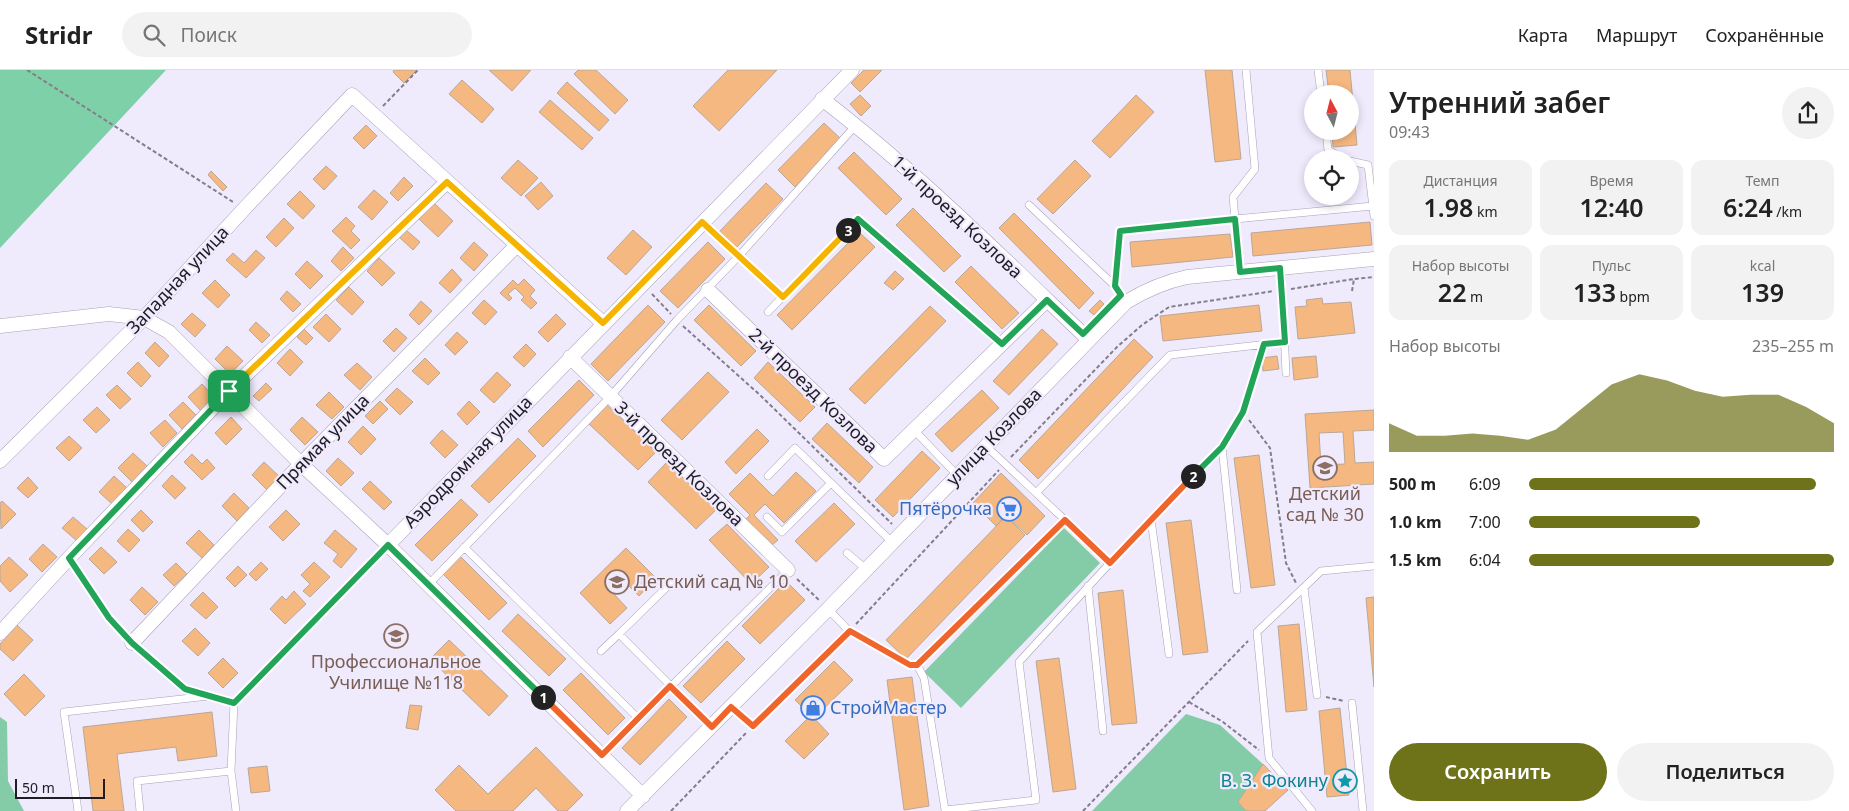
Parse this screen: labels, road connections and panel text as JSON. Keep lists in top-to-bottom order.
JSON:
{
  "streets": {
    "street": [
      "1-й проезд Козлова",
      "Западная улица",
      "2-й проезд Козлова",
      "улица Козлова",
      "Прямая улица",
      "Аэродромная улица",
      "3-й проезд Козлова"
    ]
  },
  "crossings": [
    ["1-й проезд Козлова", "2-й проезд Козлова"],
    ["1-й проезд Козлова", "улица Козлова"],
    ["1-й проезд Козлова", "Аэродромная улица"],
    ["Аэродромная улица", "3-й проезд Козлова"]
  ],
  "places": {
    "school or university": ["Детский сад № 30", "Детский сад № 10", "Профессиональное Училище №118"],
    "supermarket": ["Пятёрочка"],
    "shop": ["СтройМастер"],
    "place": ["В. З. Фокину"]
  },
  "scale_bar": "50 m",
  "north": "top",
  "page": {
    "header": "Stridr",
    "search": "Поиск",
    "nav": ["Карта", "Маршрут", "Сохранённые"],
    "heading": ["Утренний забег", "09:43"],
    "stats": [
      ["Дистанция", "1.98 km"],
      ["Время", "12:40"],
      ["Темп", "6:24 /km"],
      ["Набор высоты", "22 m"],
      ["Пульс", "133 bpm"],
      ["kcal", "139"]
    ],
    "pins": ["3", "2", "1"],
    "chart": ["Набор высоты", "235–255 m"],
    "list": [
      {
        "name": "500 m",
        "note": "6:09"
      },
      {
        "name": "1.0 km",
        "note": "7:00"
      },
      {
        "name": "1.5 km",
        "note": "6:04"
      }
    ],
    "buttons": ["Сохранить", "Поделиться"],
    "scale": "50 m"
  }
}
